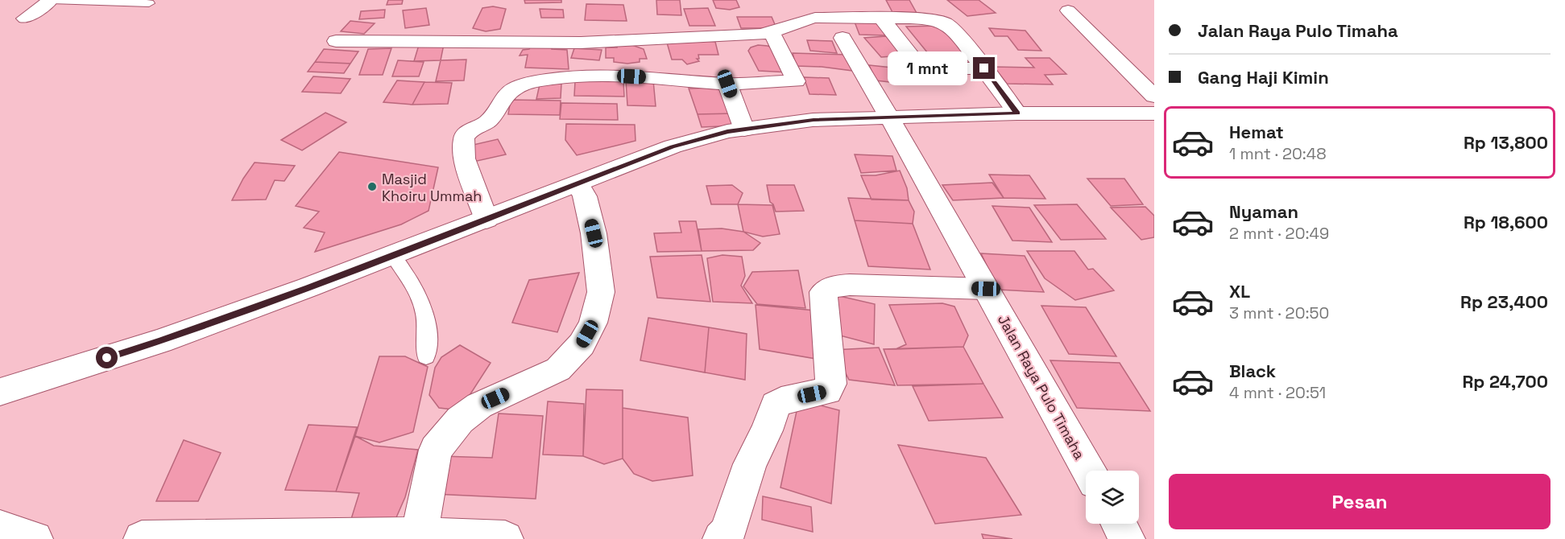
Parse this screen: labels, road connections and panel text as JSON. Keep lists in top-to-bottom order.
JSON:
{
  "streets": {
    "street": ["Jalan Raya Pulo Timaha"]
  },
  "places": ["Masjid Khoiru Ummah"],
  "page": {
    "banner": ["Jalan Raya Pulo Timaha", "Gang Haji Kimin"],
    "bubble": "1 mnt",
    "list": [
      {
        "name": "Hemat",
        "note": "1 mnt · 20:48",
        "value": "Rp 13,800"
      },
      {
        "name": "Nyaman",
        "note": "2 mnt · 20:49",
        "value": "Rp 18,600"
      },
      {
        "name": "XL",
        "note": "3 mnt · 20:50",
        "value": "Rp 23,400"
      },
      {
        "name": "Black",
        "note": "4 mnt · 20:51",
        "value": "Rp 24,700"
      }
    ],
    "buttons": "Pesan"
  }
}
